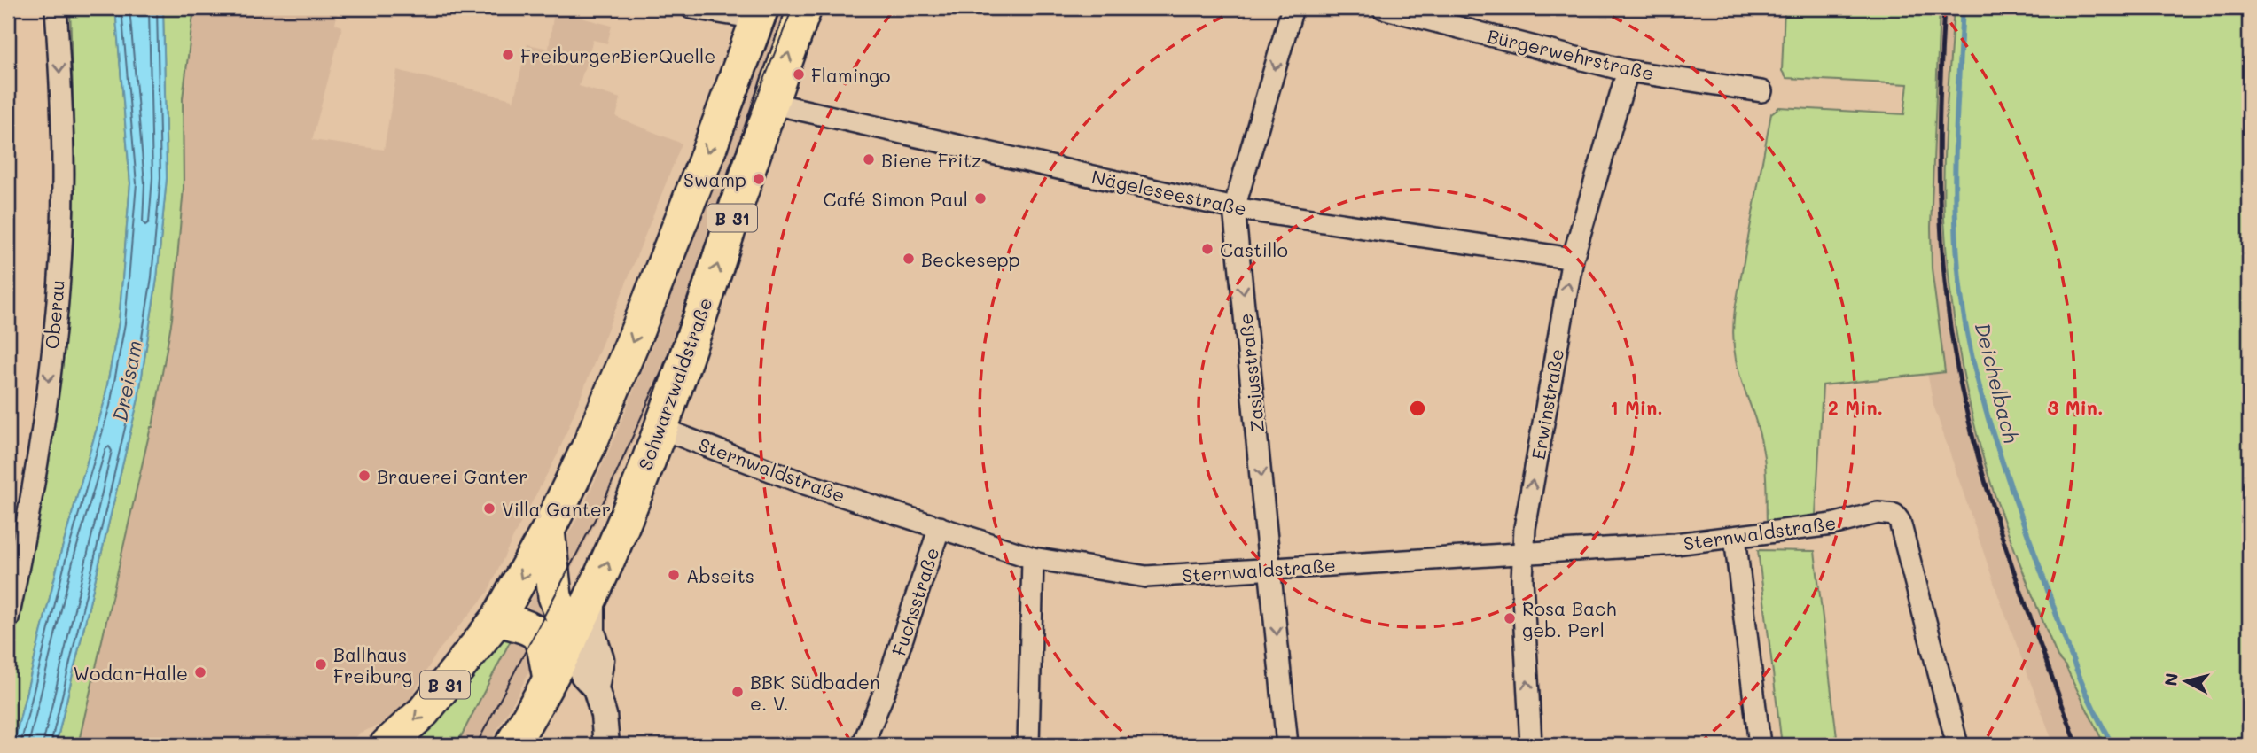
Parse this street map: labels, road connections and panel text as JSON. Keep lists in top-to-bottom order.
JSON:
{
  "streets": {
    "main road": ["B 31", "Schwarzwaldstraße"],
    "street": [
      "Bürgerwehrstraße",
      "Nägeleseestraße",
      "Oberau",
      "Zasiusstraße",
      "Erwinstraße",
      "Sternwaldstraße",
      "Fuchsstraße"
    ]
  },
  "crossings": [
    ["Bürgerwehrstraße", "Erwinstraße"],
    ["Nägeleseestraße", "Zasiusstraße"],
    ["Nägeleseestraße", "Schwarzwaldstraße"],
    ["Nägeleseestraße", "Erwinstraße"],
    ["Zasiusstraße", "Sternwaldstraße"],
    ["Schwarzwaldstraße", "Sternwaldstraße"],
    ["Erwinstraße", "Sternwaldstraße"],
    ["Sternwaldstraße", "Fuchsstraße"]
  ],
  "one_way": ["Oberau", "Zasiusstraße", "Erwinstraße"],
  "water": ["Dreisam", "Deichelbach"],
  "places": [
    "FreiburgerBierQuelle",
    "Flamingo",
    "Biene Fritz",
    "Swamp",
    "Café Simon Paul",
    "Castillo",
    "Beckesepp",
    "Brauerei Ganter",
    "Villa Ganter",
    "Abseits",
    "Rosa Bach geb. Perl",
    "Ballhaus Freiburg",
    "Wodan-Halle",
    "BBK Südbaden e. V."
  ],
  "north": "left",
  "rings": ["1 Min.", "2 Min.", "3 Min."]
}
